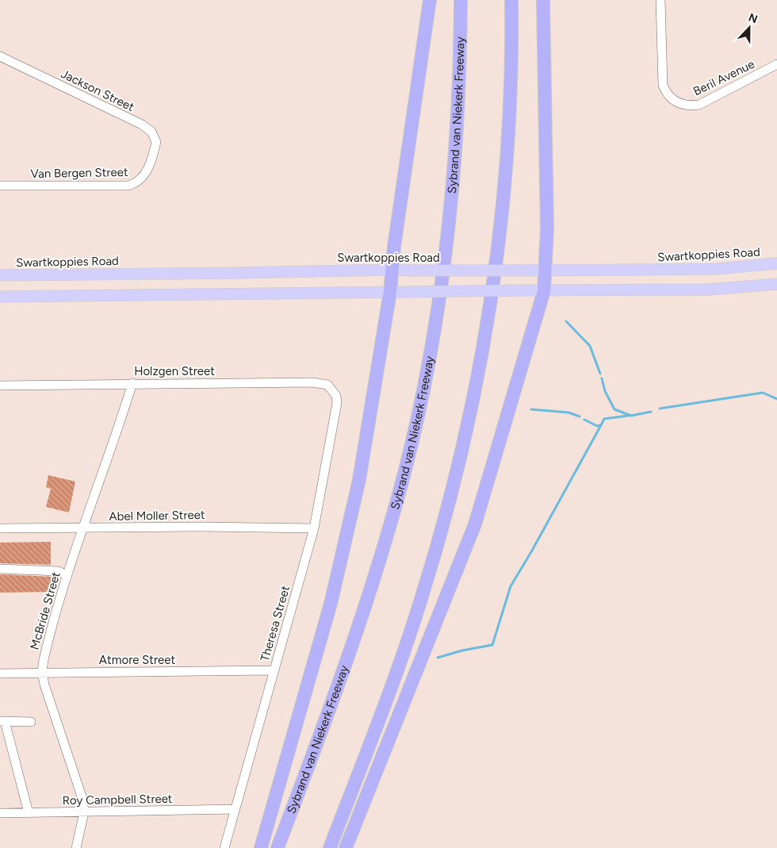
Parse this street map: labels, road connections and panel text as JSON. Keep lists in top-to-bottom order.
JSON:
{
  "streets": {
    "highway": ["Sybrand van Niekerk Freeway"],
    "main road": ["Swartkoppies Road"],
    "street": [
      "Beril Avenue",
      "Jackson Street",
      "Van Bergen Street",
      "Holzgen Street",
      "Abel Moller Street",
      "McBride Street",
      "Theresa Street",
      "Atmore Street",
      "Roy Campbell Street"
    ]
  },
  "crossings": [
    ["Jackson Street", "Van Bergen Street"],
    ["Holzgen Street", "McBride Street"],
    ["Holzgen Street", "Theresa Street"],
    ["Abel Moller Street", "McBride Street"],
    ["Abel Moller Street", "Theresa Street"],
    ["McBride Street", "Atmore Street"],
    ["McBride Street", "Roy Campbell Street"],
    ["Theresa Street", "Atmore Street"],
    ["Theresa Street", "Roy Campbell Street"]
  ],
  "north": "top"
}
